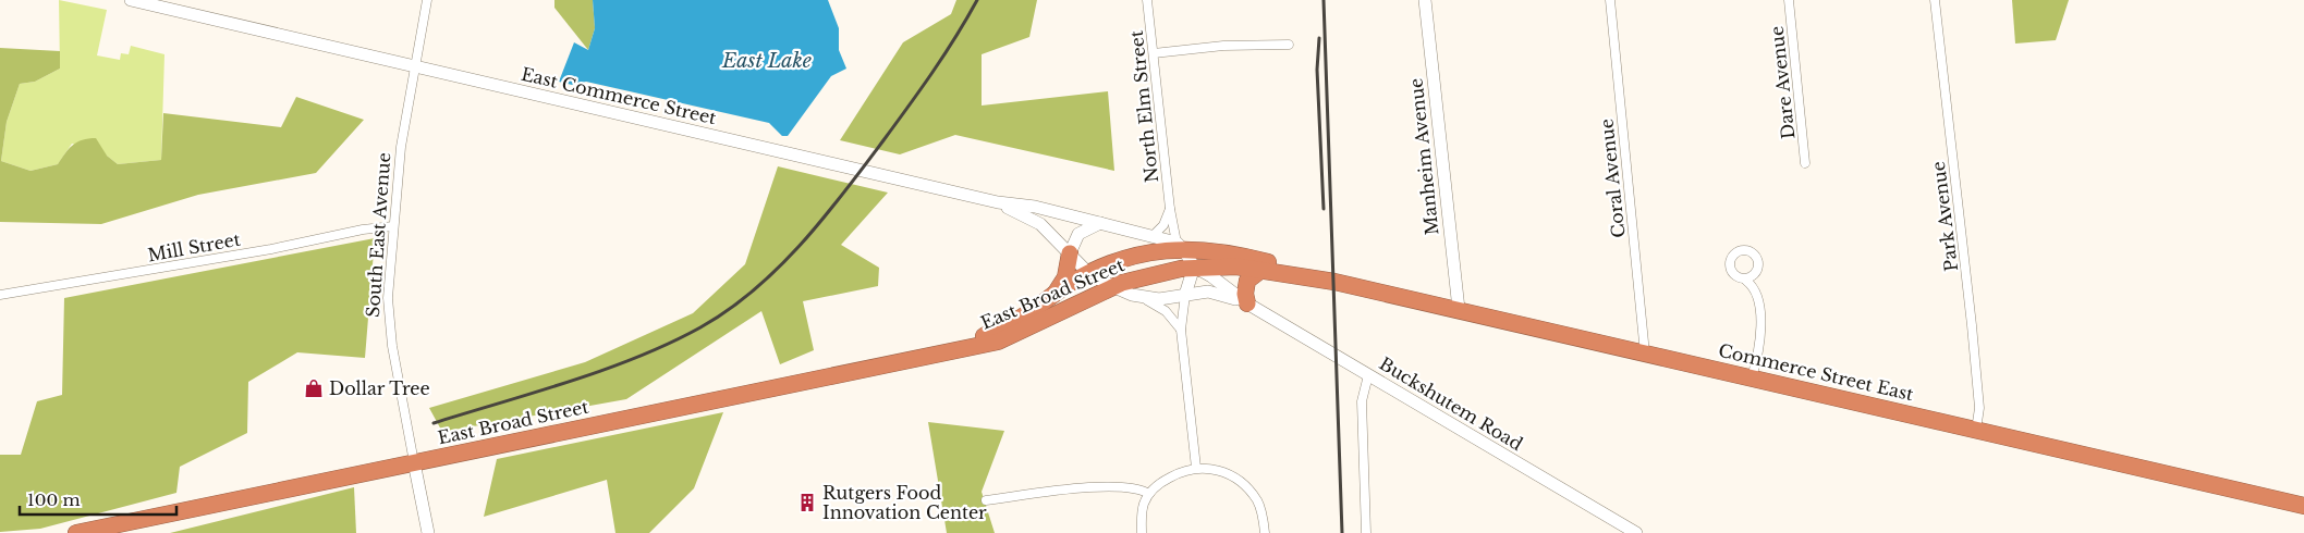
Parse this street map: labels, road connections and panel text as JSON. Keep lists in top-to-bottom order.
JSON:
{
  "streets": {
    "highway": ["East Broad Street", "Commerce Street East"],
    "street": [
      "Dare Avenue",
      "East Commerce Street",
      "North Elm Street",
      "Manheim Avenue",
      "Coral Avenue",
      "Park Avenue",
      "South East Avenue",
      "Mill Street",
      "Buckshutem Road"
    ]
  },
  "crossings": [
    ["East Commerce Street", "South East Avenue"],
    ["East Commerce Street", "Commerce Street East"],
    ["North Elm Street", "East Broad Street"],
    ["North Elm Street", "Commerce Street East"],
    ["Manheim Avenue", "Commerce Street East"],
    ["Coral Avenue", "Commerce Street East"],
    ["Park Avenue", "Commerce Street East"],
    ["South East Avenue", "Mill Street"],
    ["South East Avenue", "East Broad Street"],
    ["East Broad Street", "Commerce Street East"]
  ],
  "water": ["East Lake"],
  "places": {
    "shop": ["Dollar Tree"],
    "building": ["Rutgers Food Innovation Center"]
  },
  "scale_bar": "100 m"
}
